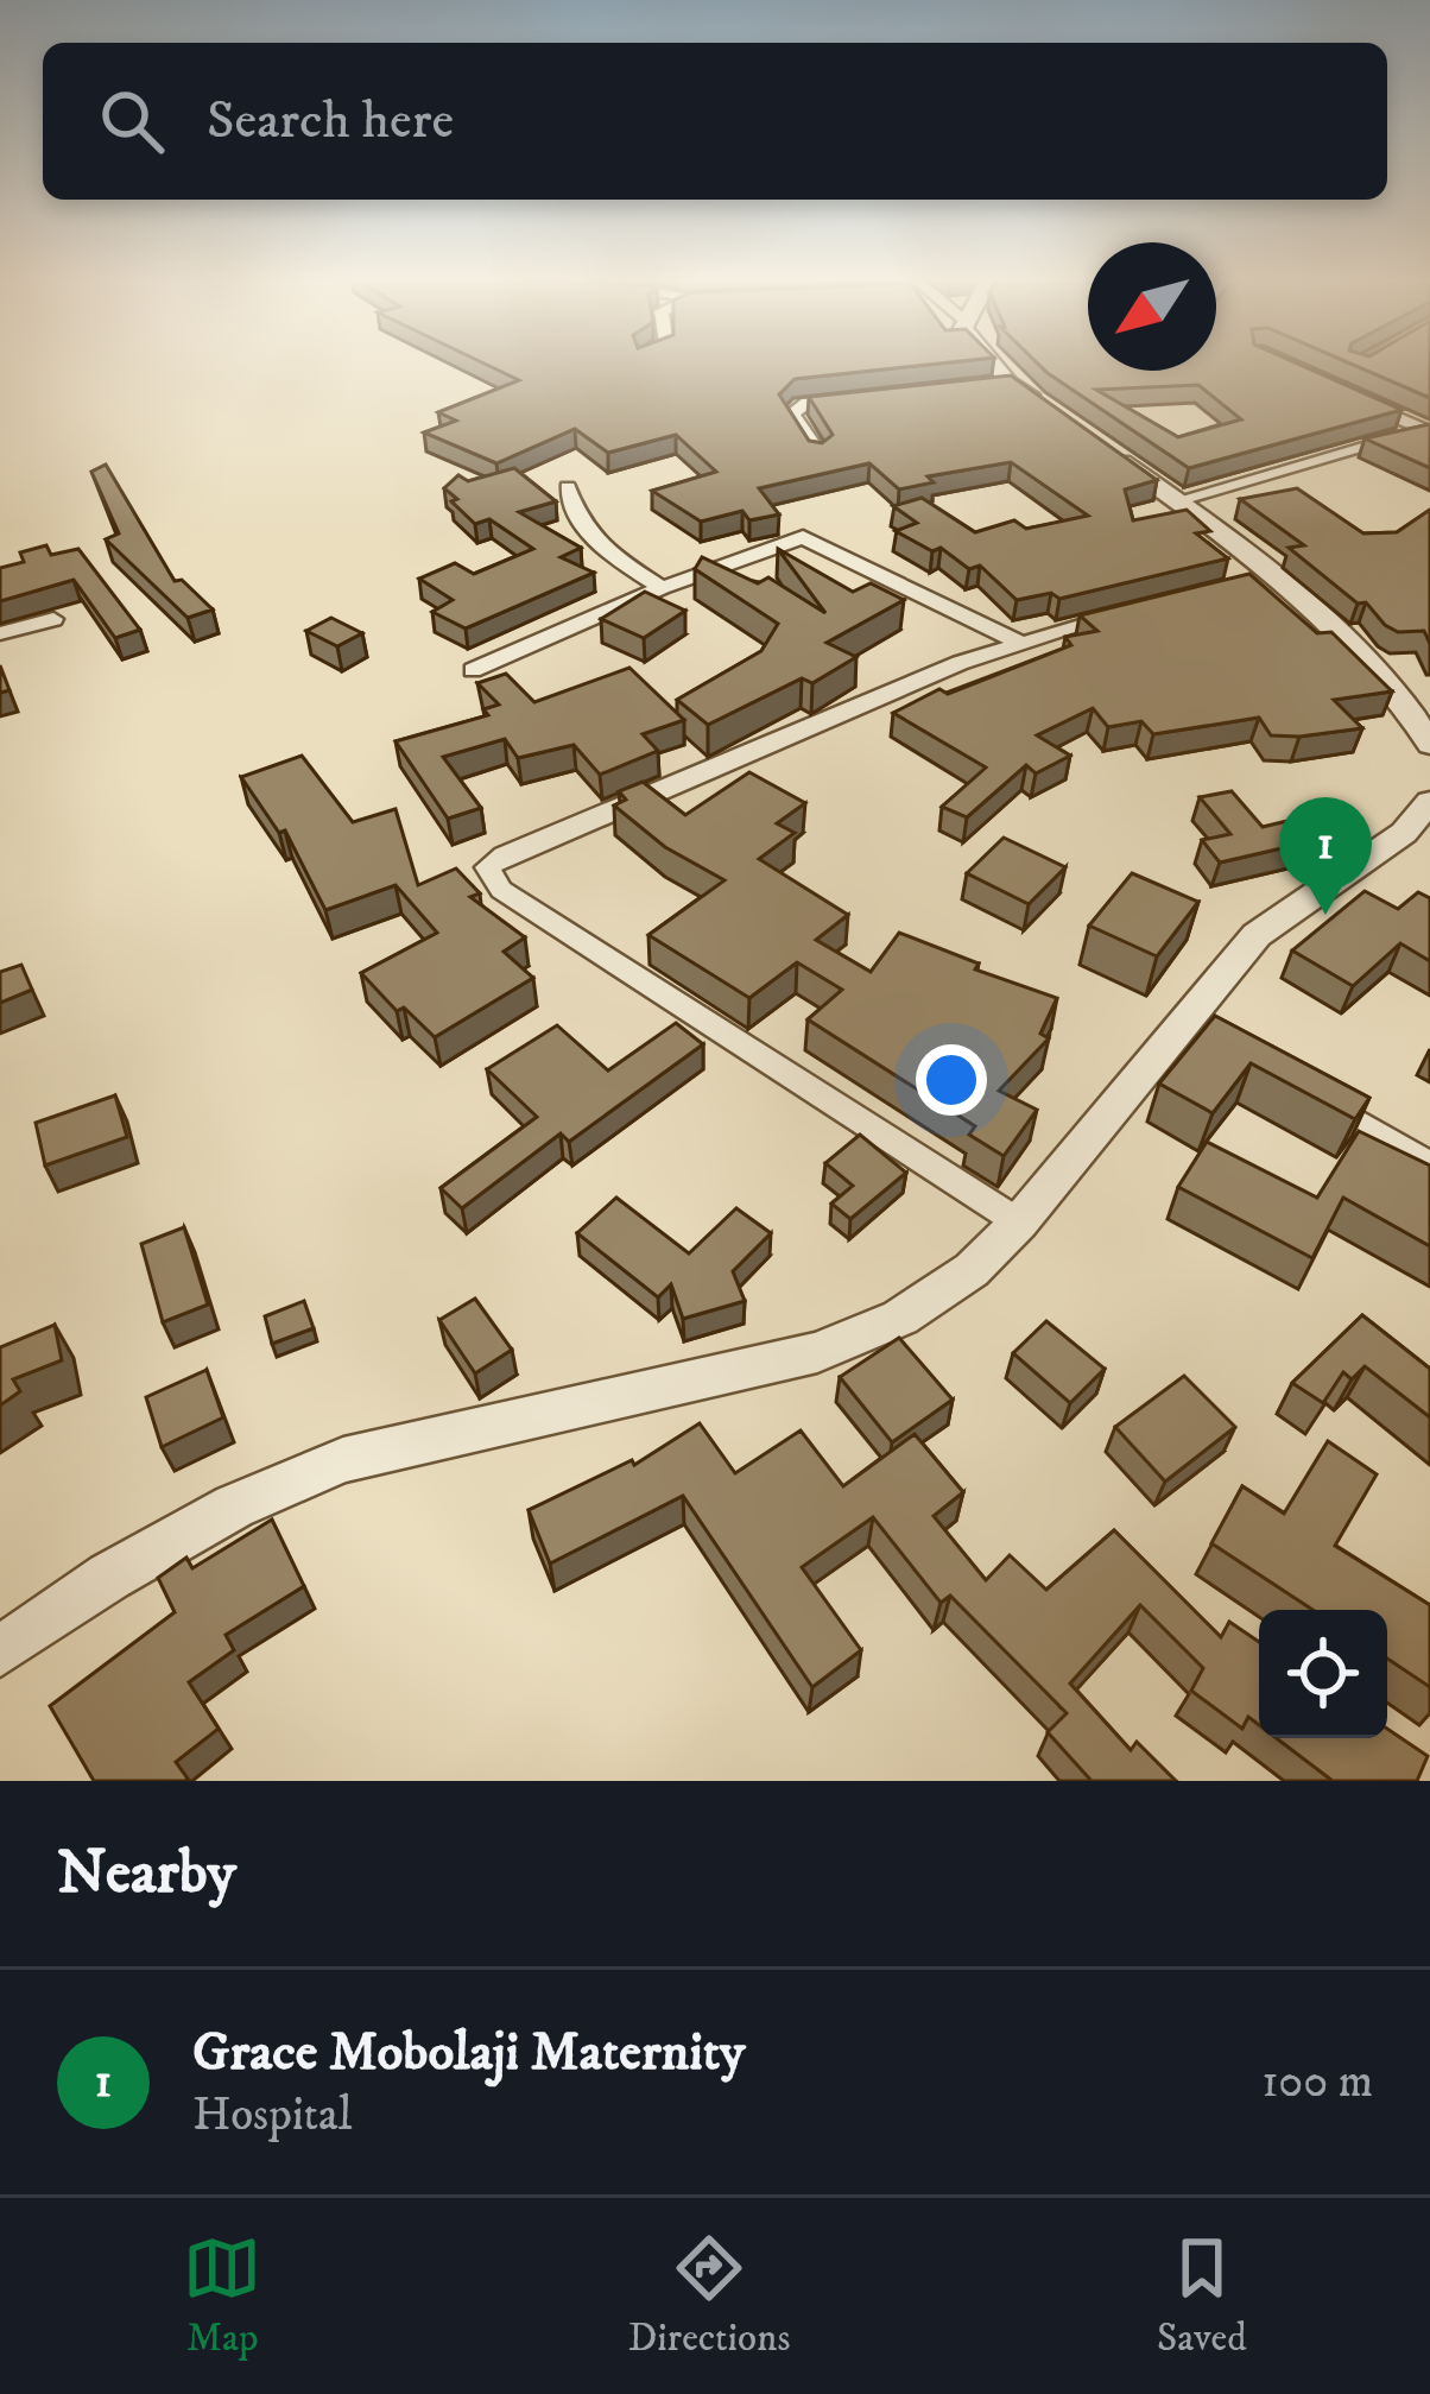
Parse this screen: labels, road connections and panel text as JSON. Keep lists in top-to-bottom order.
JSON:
{
  "north": "bottom left",
  "page": {
    "search": "Search here",
    "pins": "1",
    "heading": "Nearby",
    "list": [
      {
        "mark": "1",
        "name": "Grace Mobolaji Maternity",
        "note": "Hospital",
        "value": "100 m"
      }
    ],
    "nav": ["Map", "Directions", "Saved"]
  }
}
